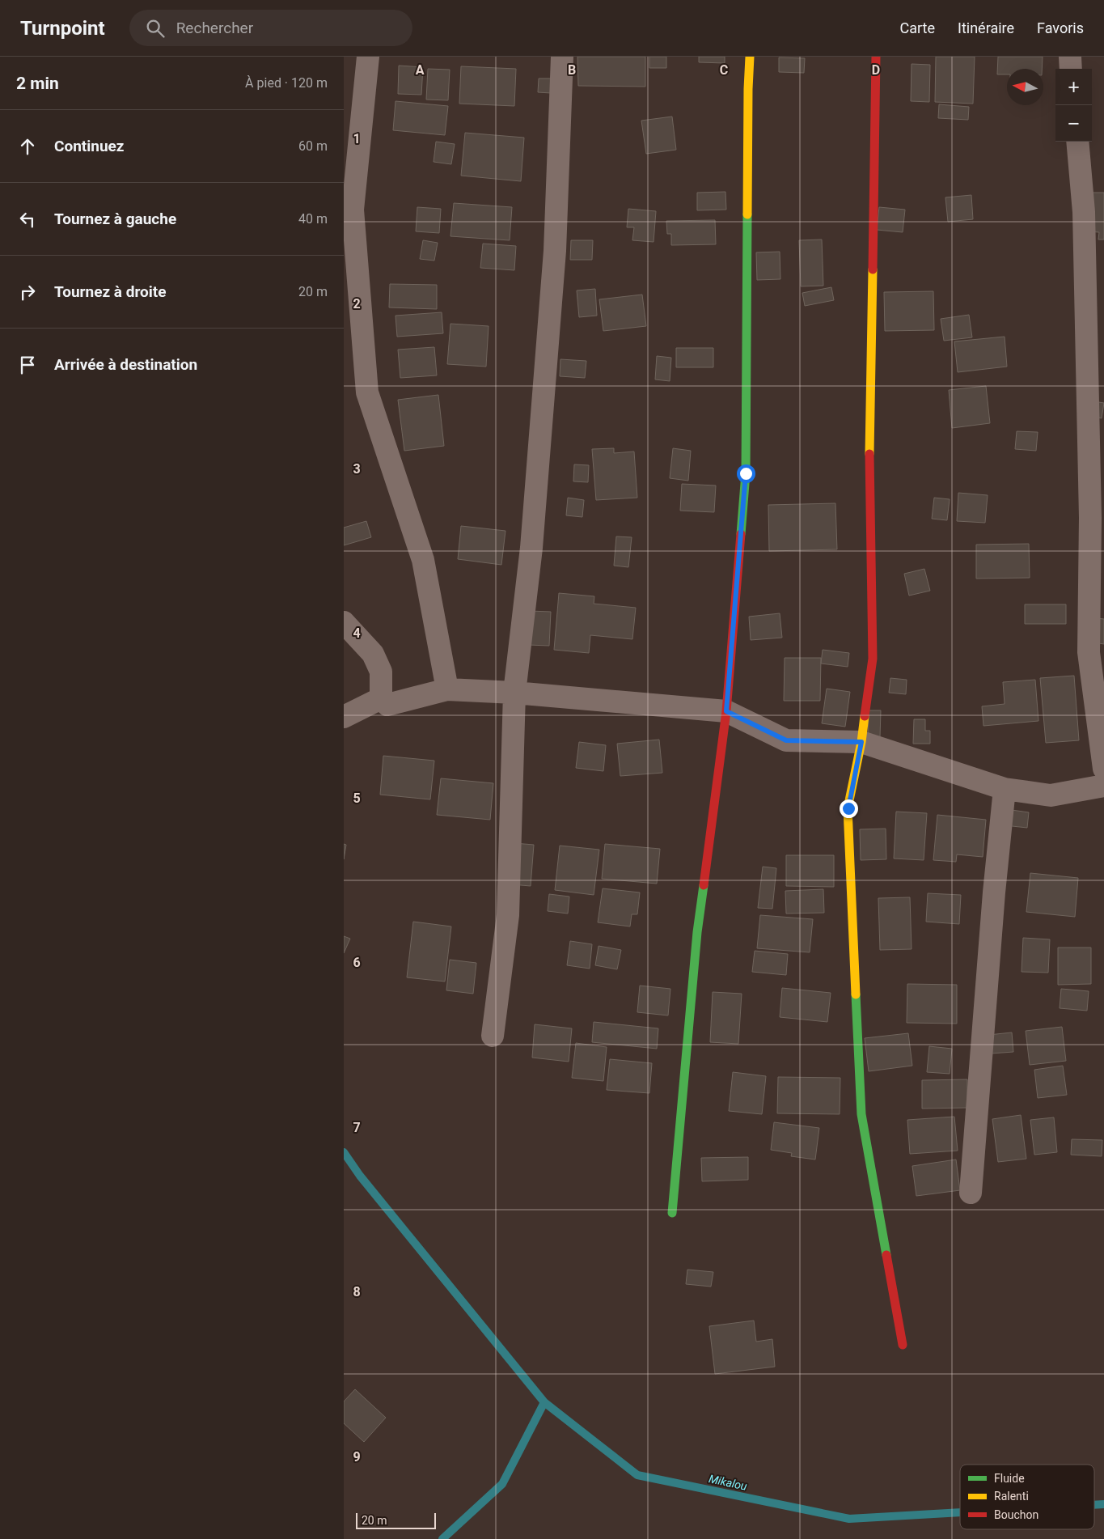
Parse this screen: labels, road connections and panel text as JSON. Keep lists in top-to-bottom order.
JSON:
{
  "water": ["Mikalou"],
  "legend": ["Fluide", "Ralenti", "Bouchon"],
  "scale_bar": "20 m",
  "north": "left",
  "page": {
    "header": "Turnpoint",
    "search": "Rechercher",
    "nav": ["Carte", "Itinéraire", "Favoris"],
    "heading": ["2 min", "À pied · 120 m"],
    "map_buttons": ["+", "−"],
    "list": [
      ["Continuez", "60 m"],
      ["Tournez à gauche", "40 m"],
      ["Tournez à droite", "20 m"],
      "Arrivée à destination"
    ],
    "scale": "20 m"
  },
  "grid": {
    "columns": [
      "A",
      "B",
      "C",
      "D"
    ],
    "rows": [
      "1",
      "2",
      "3",
      "4",
      "5",
      "6",
      "7",
      "8",
      "9"
    ]
  }
}
